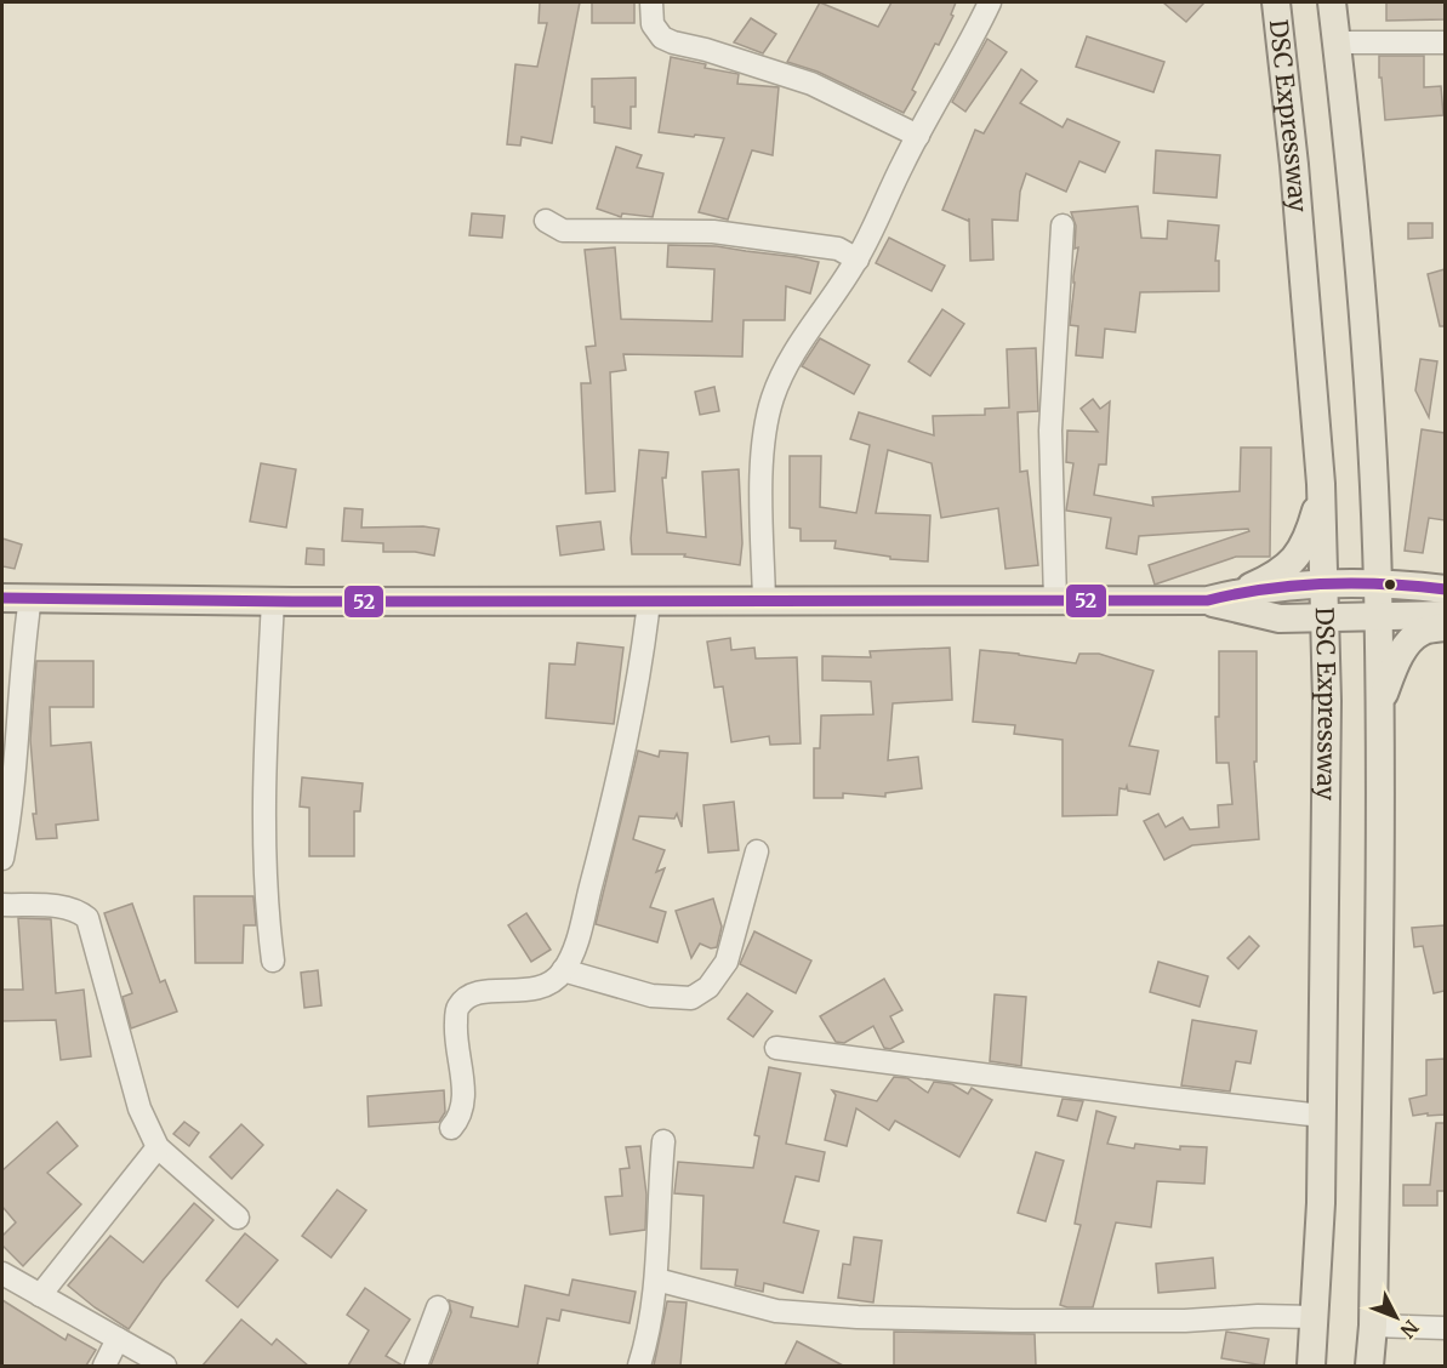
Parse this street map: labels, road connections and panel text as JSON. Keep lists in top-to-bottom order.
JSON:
{
  "streets": {
    "main road": ["DSC Expressway"]
  },
  "lines": ["transit line 52"],
  "north": "bottom right"
}
